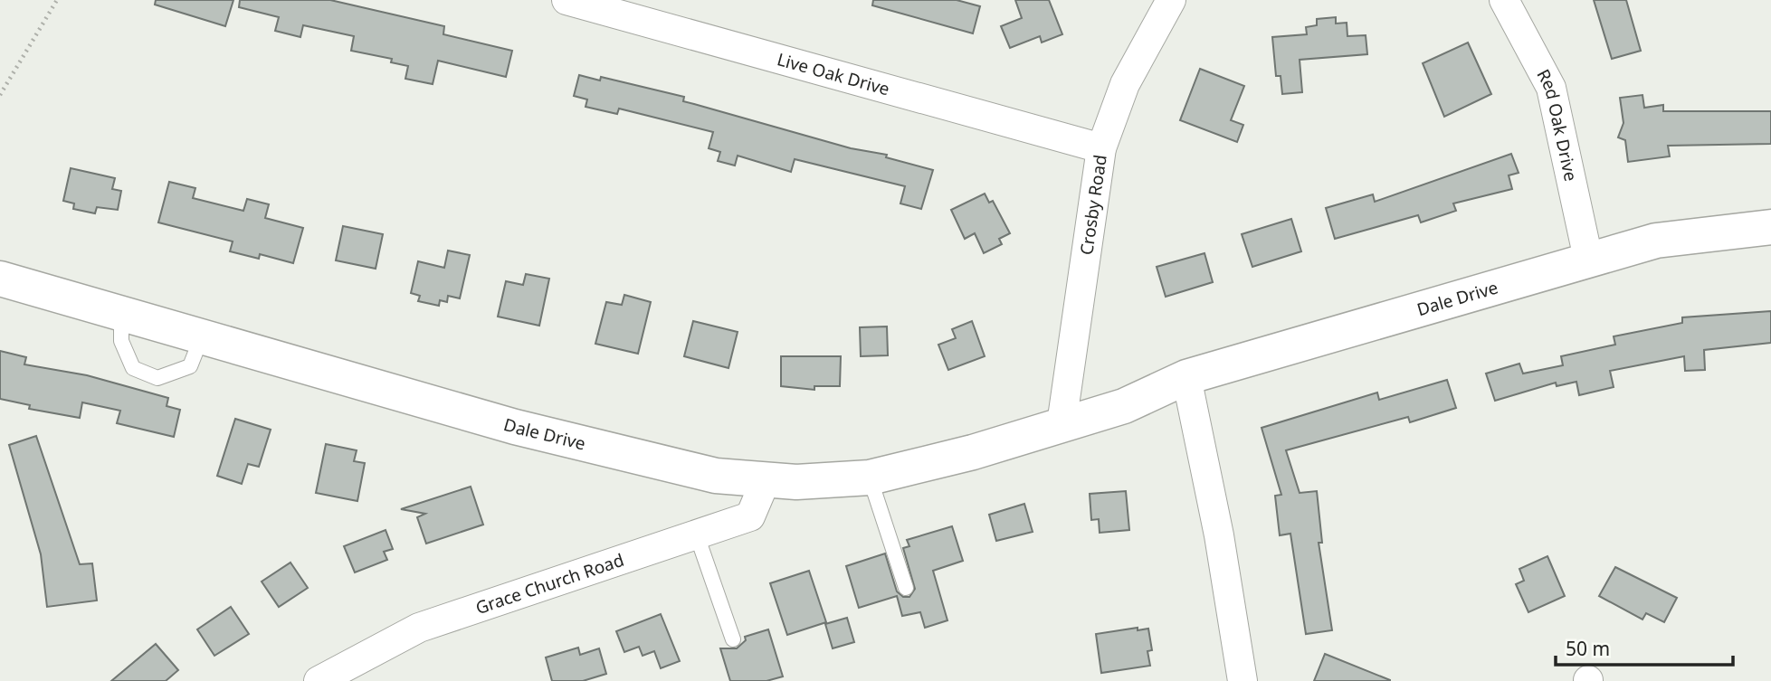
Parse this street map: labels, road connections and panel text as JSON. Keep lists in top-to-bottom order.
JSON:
{
  "streets": {
    "street": [
      "Live Oak Drive",
      "Red Oak Drive",
      "Crosby Road",
      "Dale Drive",
      "Grace Church Road"
    ]
  },
  "crossings": [
    ["Live Oak Drive", "Crosby Road"],
    ["Red Oak Drive", "Dale Drive"],
    ["Crosby Road", "Dale Drive"],
    ["Dale Drive", "Grace Church Road"]
  ],
  "scale_bar": "50 m"
}
